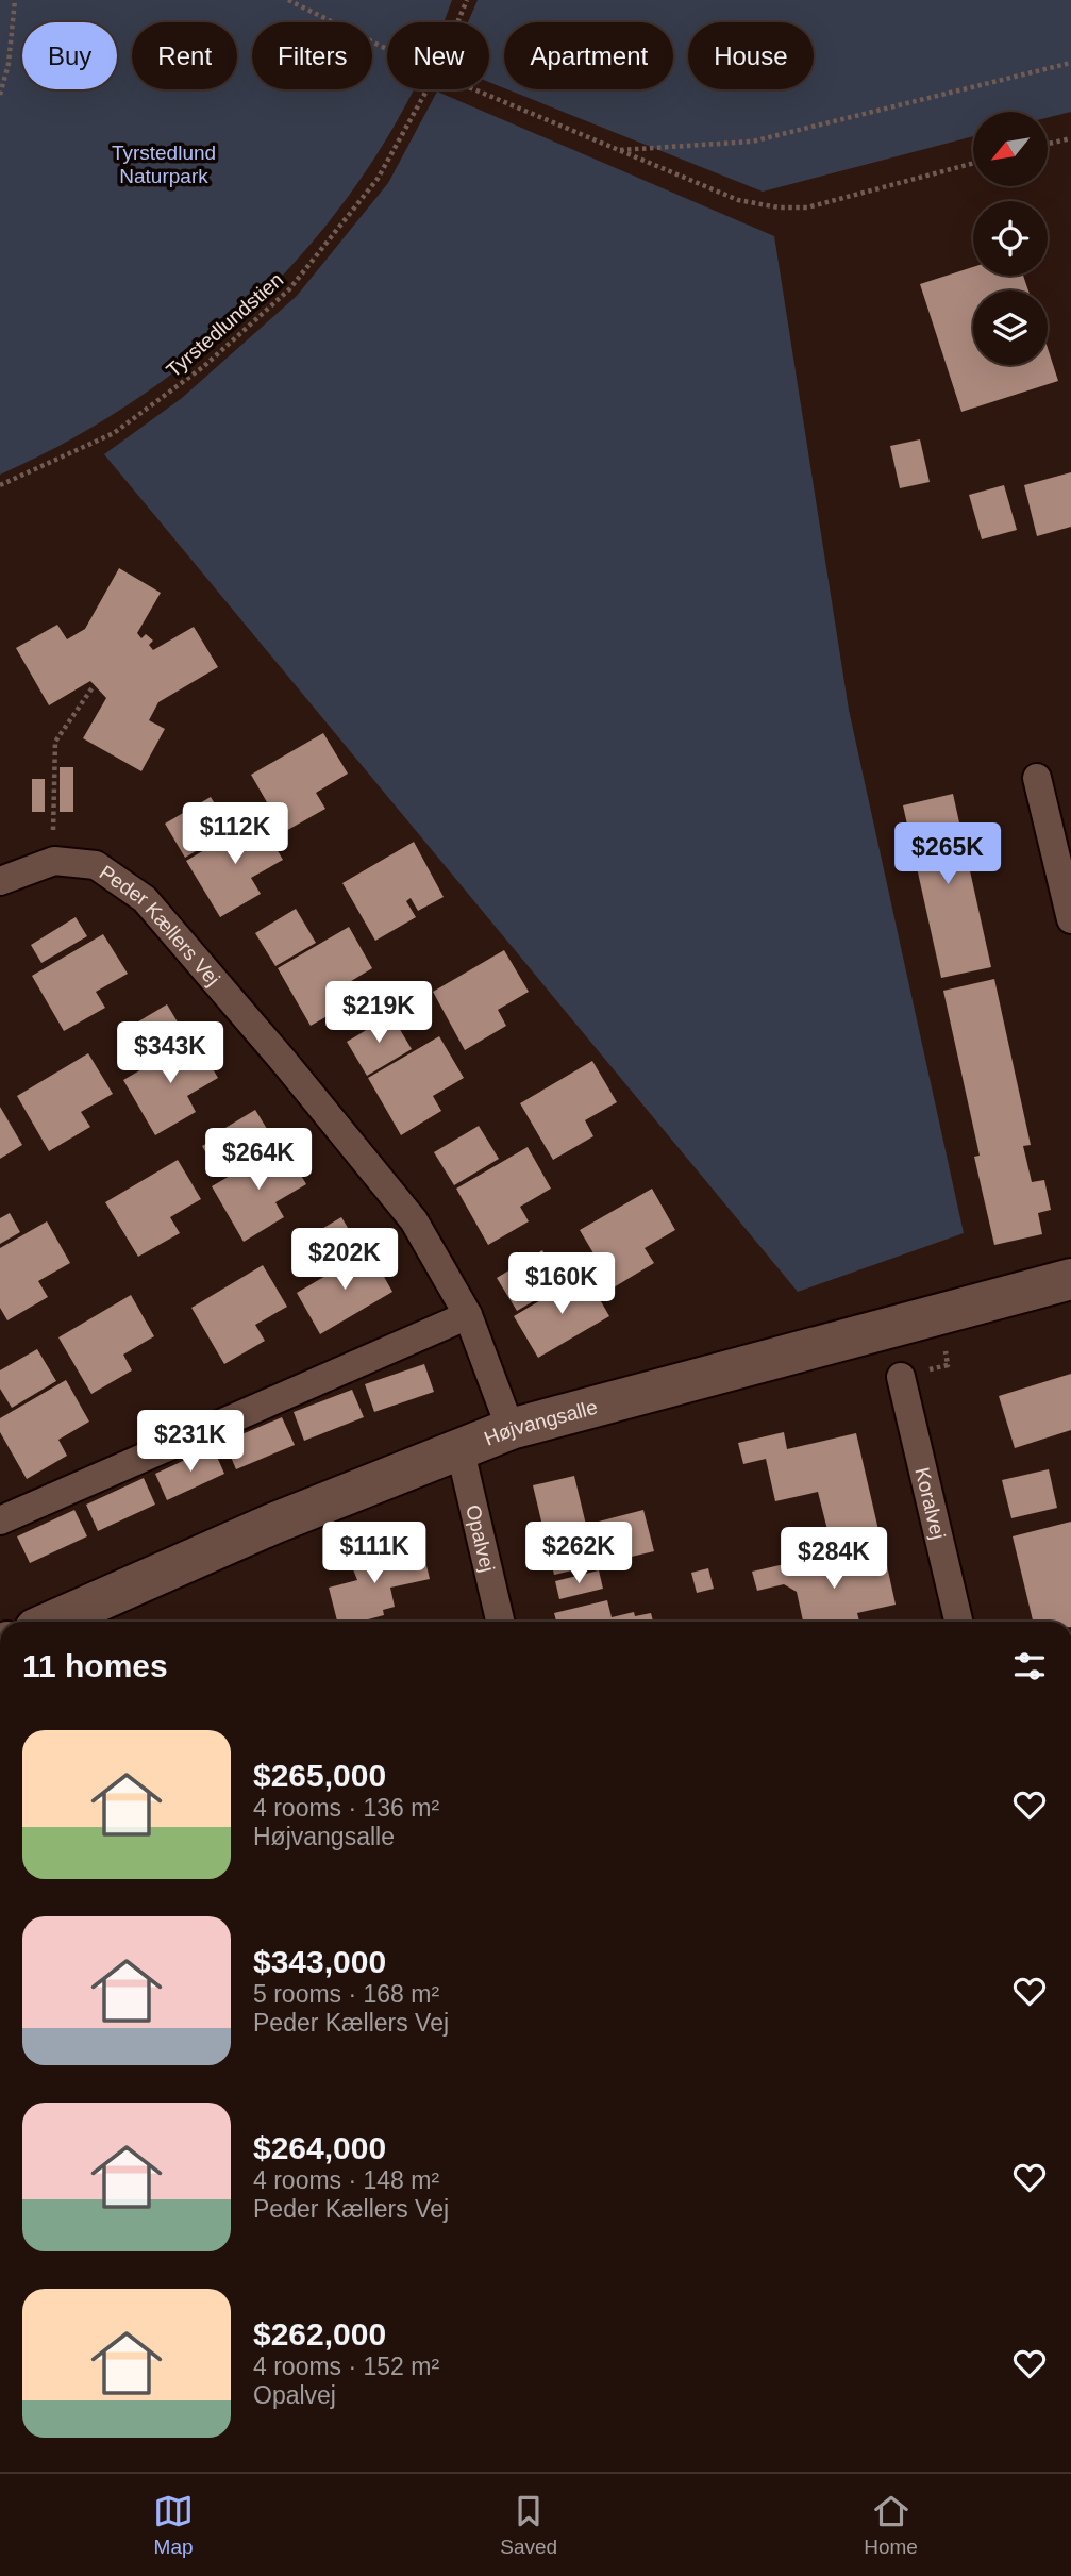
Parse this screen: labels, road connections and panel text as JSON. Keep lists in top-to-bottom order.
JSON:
{
  "streets": {
    "street": [
      "Peder Kællers Vej",
      "Højvangsalle",
      "Koralvej",
      "Opalvej"
    ],
    "path": ["Tyrstedlundstien"]
  },
  "crossings": [
    ["Peder Kællers Vej", "Højvangsalle"],
    ["Højvangsalle", "Opalvej"]
  ],
  "parks": ["Tyrstedlund Naturpark"],
  "north": "bottom left",
  "page": {
    "chip": [
      "Buy",
      "Rent",
      "Filters",
      "New",
      "Apartment",
      "House"
    ],
    "price": [
      "$112K",
      "$265K",
      "$219K",
      "$343K",
      "$264K",
      "$202K",
      "$160K",
      "$231K",
      "$111K",
      "$262K",
      "$284K"
    ],
    "heading": "11 homes",
    "list": [
      {
        "name": "$265,000",
        "note": "4 rooms · 136 m² · Højvangsalle"
      },
      {
        "name": "$343,000",
        "note": "5 rooms · 168 m² · Peder Kællers Vej"
      },
      {
        "name": "$264,000",
        "note": "4 rooms · 148 m² · Peder Kællers Vej"
      },
      {
        "name": "$262,000",
        "note": "4 rooms · 152 m² · Opalvej"
      }
    ],
    "tabs": ["Map", "Saved", "Home"]
  }
}
